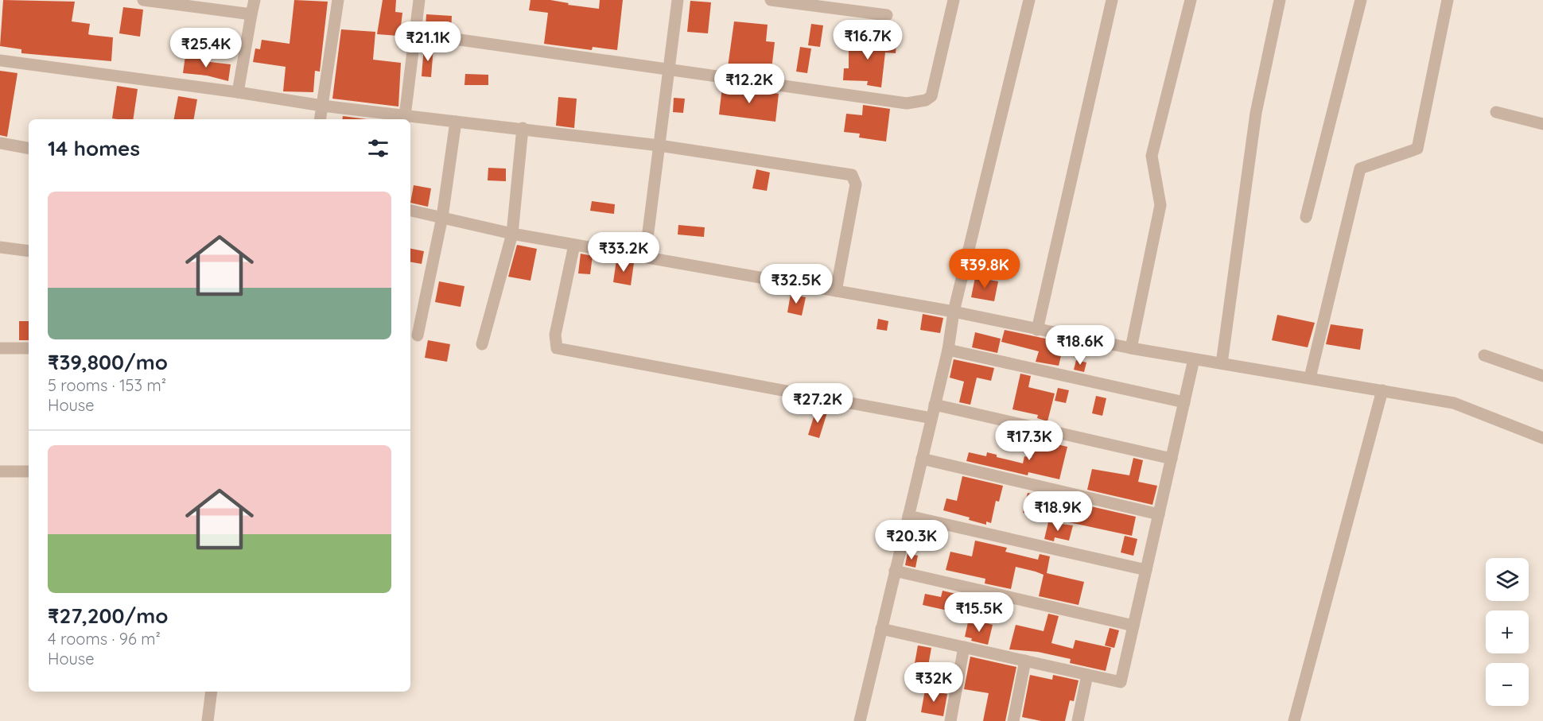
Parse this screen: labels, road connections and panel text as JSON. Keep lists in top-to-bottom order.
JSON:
{
  "page": {
    "price": [
      "₹16.7K",
      "₹21.1K",
      "₹25.4K",
      "₹12.2K",
      "₹33.2K",
      "₹39.8K",
      "₹32.5K",
      "₹18.6K",
      "₹27.2K",
      "₹17.3K",
      "₹18.9K",
      "₹20.3K",
      "₹15.5K",
      "₹32K"
    ],
    "heading": "14 homes",
    "list": [
      {
        "name": "₹39,800/mo",
        "note": "5 rooms · 153 m² · House"
      },
      {
        "name": "₹27,200/mo",
        "note": "4 rooms · 96 m² · House"
      }
    ],
    "map_buttons": ["+", "−"]
  }
}
